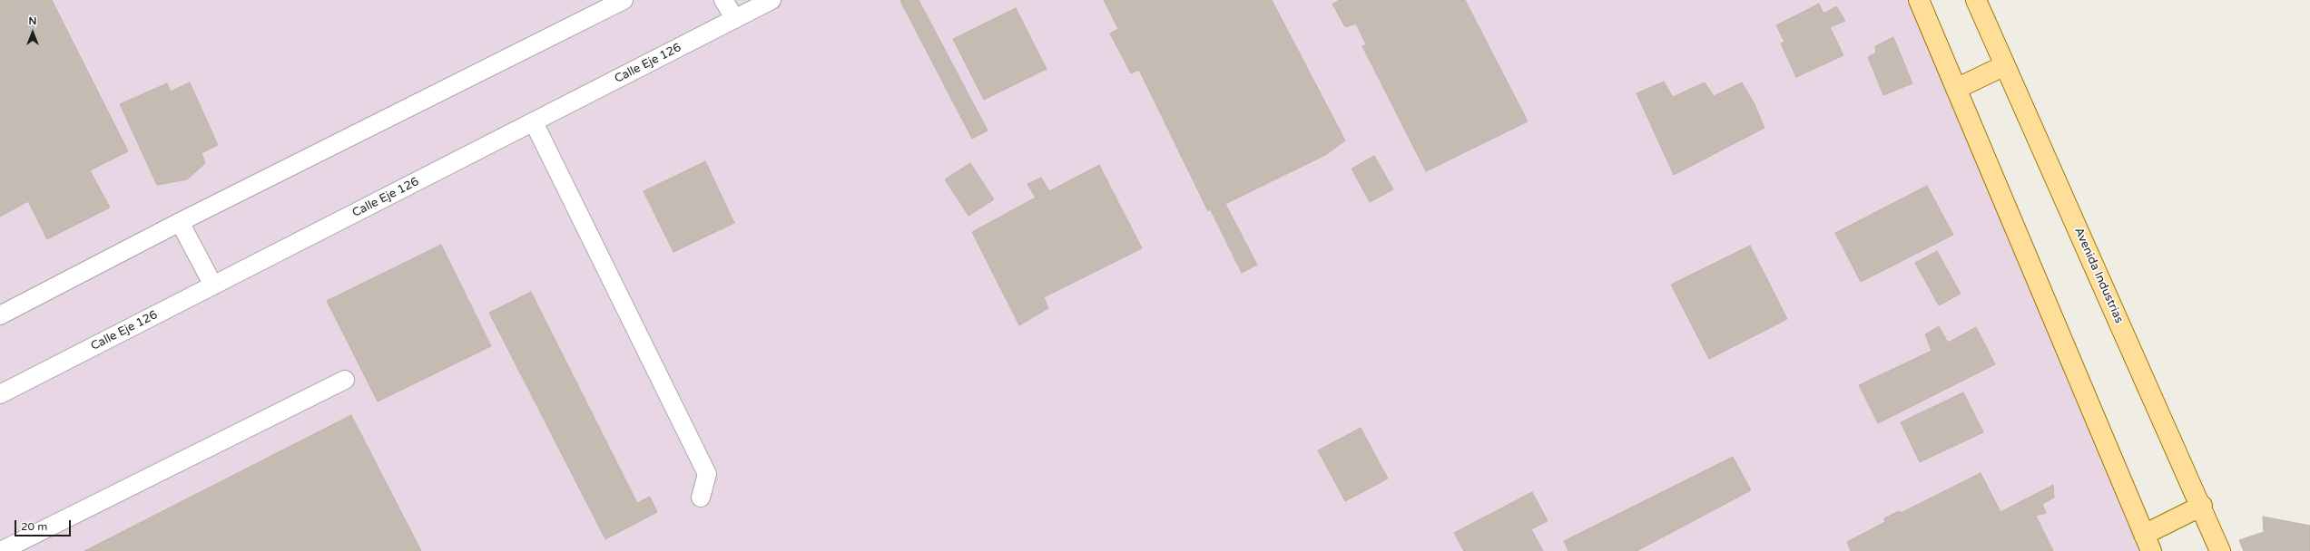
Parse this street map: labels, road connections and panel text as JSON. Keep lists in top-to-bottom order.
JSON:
{
  "streets": {
    "main road": ["Avenida Industrias"],
    "street": ["Calle Eje 126"]
  },
  "scale_bar": "20 m",
  "north": "top"
}
